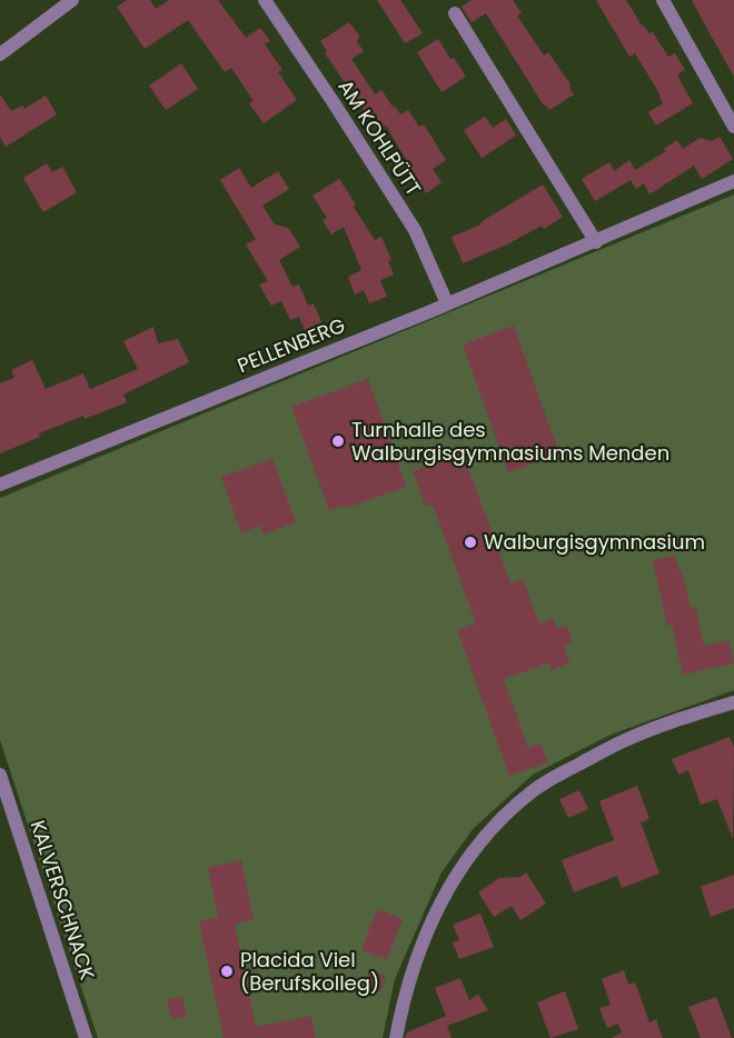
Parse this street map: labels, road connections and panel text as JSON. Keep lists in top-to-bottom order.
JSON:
{
  "streets": {
    "street": ["AM KOHLPÜTT", "PELLENBERG", "KALVERSCHNACK"]
  },
  "crossings": [
    ["AM KOHLPÜTT", "PELLENBERG"]
  ],
  "places": ["Turnhalle des Walburgisgymnasiums Menden", "Walburgisgymnasium", "Placida Viel (Berufskolleg)"]
}
